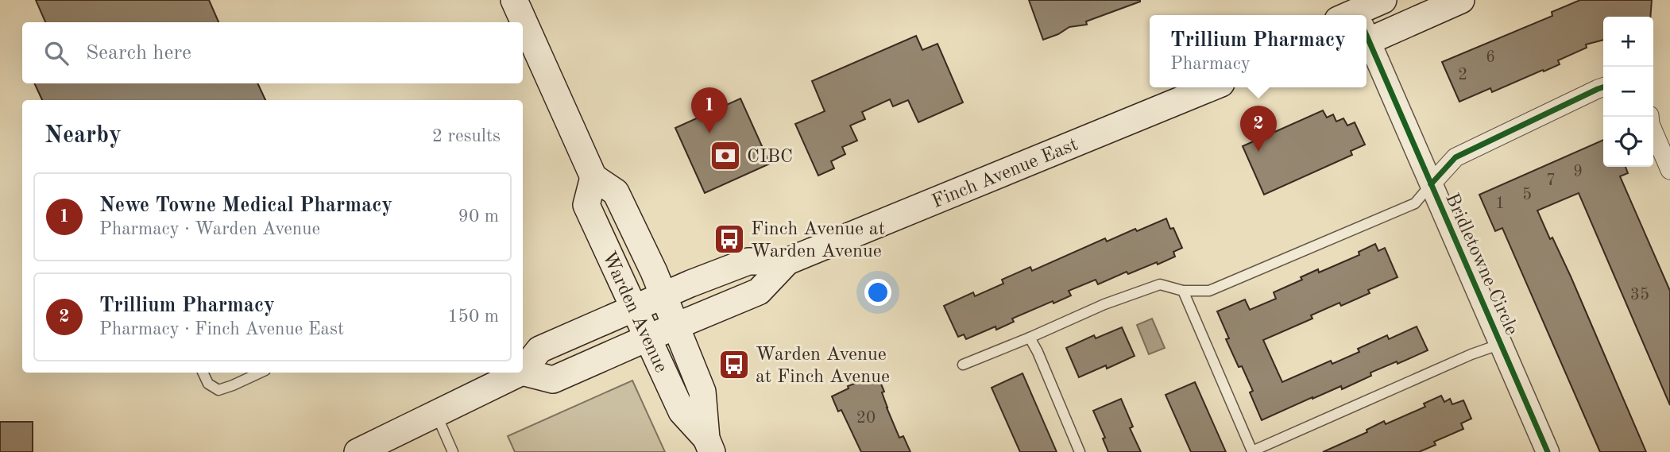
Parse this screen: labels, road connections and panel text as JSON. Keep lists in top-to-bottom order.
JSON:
{
  "streets": {
    "main road": ["Finch Avenue East", "Warden Avenue"],
    "street": ["Bridletowne Circle"]
  },
  "crossings": [
    ["Finch Avenue East", "Warden Avenue"]
  ],
  "places": {
    "bank": ["CIBC"],
    "bus stop": ["Finch Avenue at Warden Avenue", "Warden Avenue at Finch Avenue"]
  },
  "house_numbers": [
    "6",
    "2",
    "9",
    "7",
    "5",
    "1",
    "35",
    "20"
  ],
  "page": {
    "popup": ["Trillium Pharmacy", "Pharmacy"],
    "map_buttons": ["+", "−"],
    "search": "Search here",
    "pins": ["1", "2"],
    "heading": ["Nearby", "2 results"],
    "list": [
      {
        "mark": "1",
        "name": "Newe Towne Medical Pharmacy",
        "note": "Pharmacy · Warden Avenue",
        "value": "90 m"
      },
      {
        "mark": "2",
        "name": "Trillium Pharmacy",
        "note": "Pharmacy · Finch Avenue East",
        "value": "150 m"
      }
    ]
  }
}
